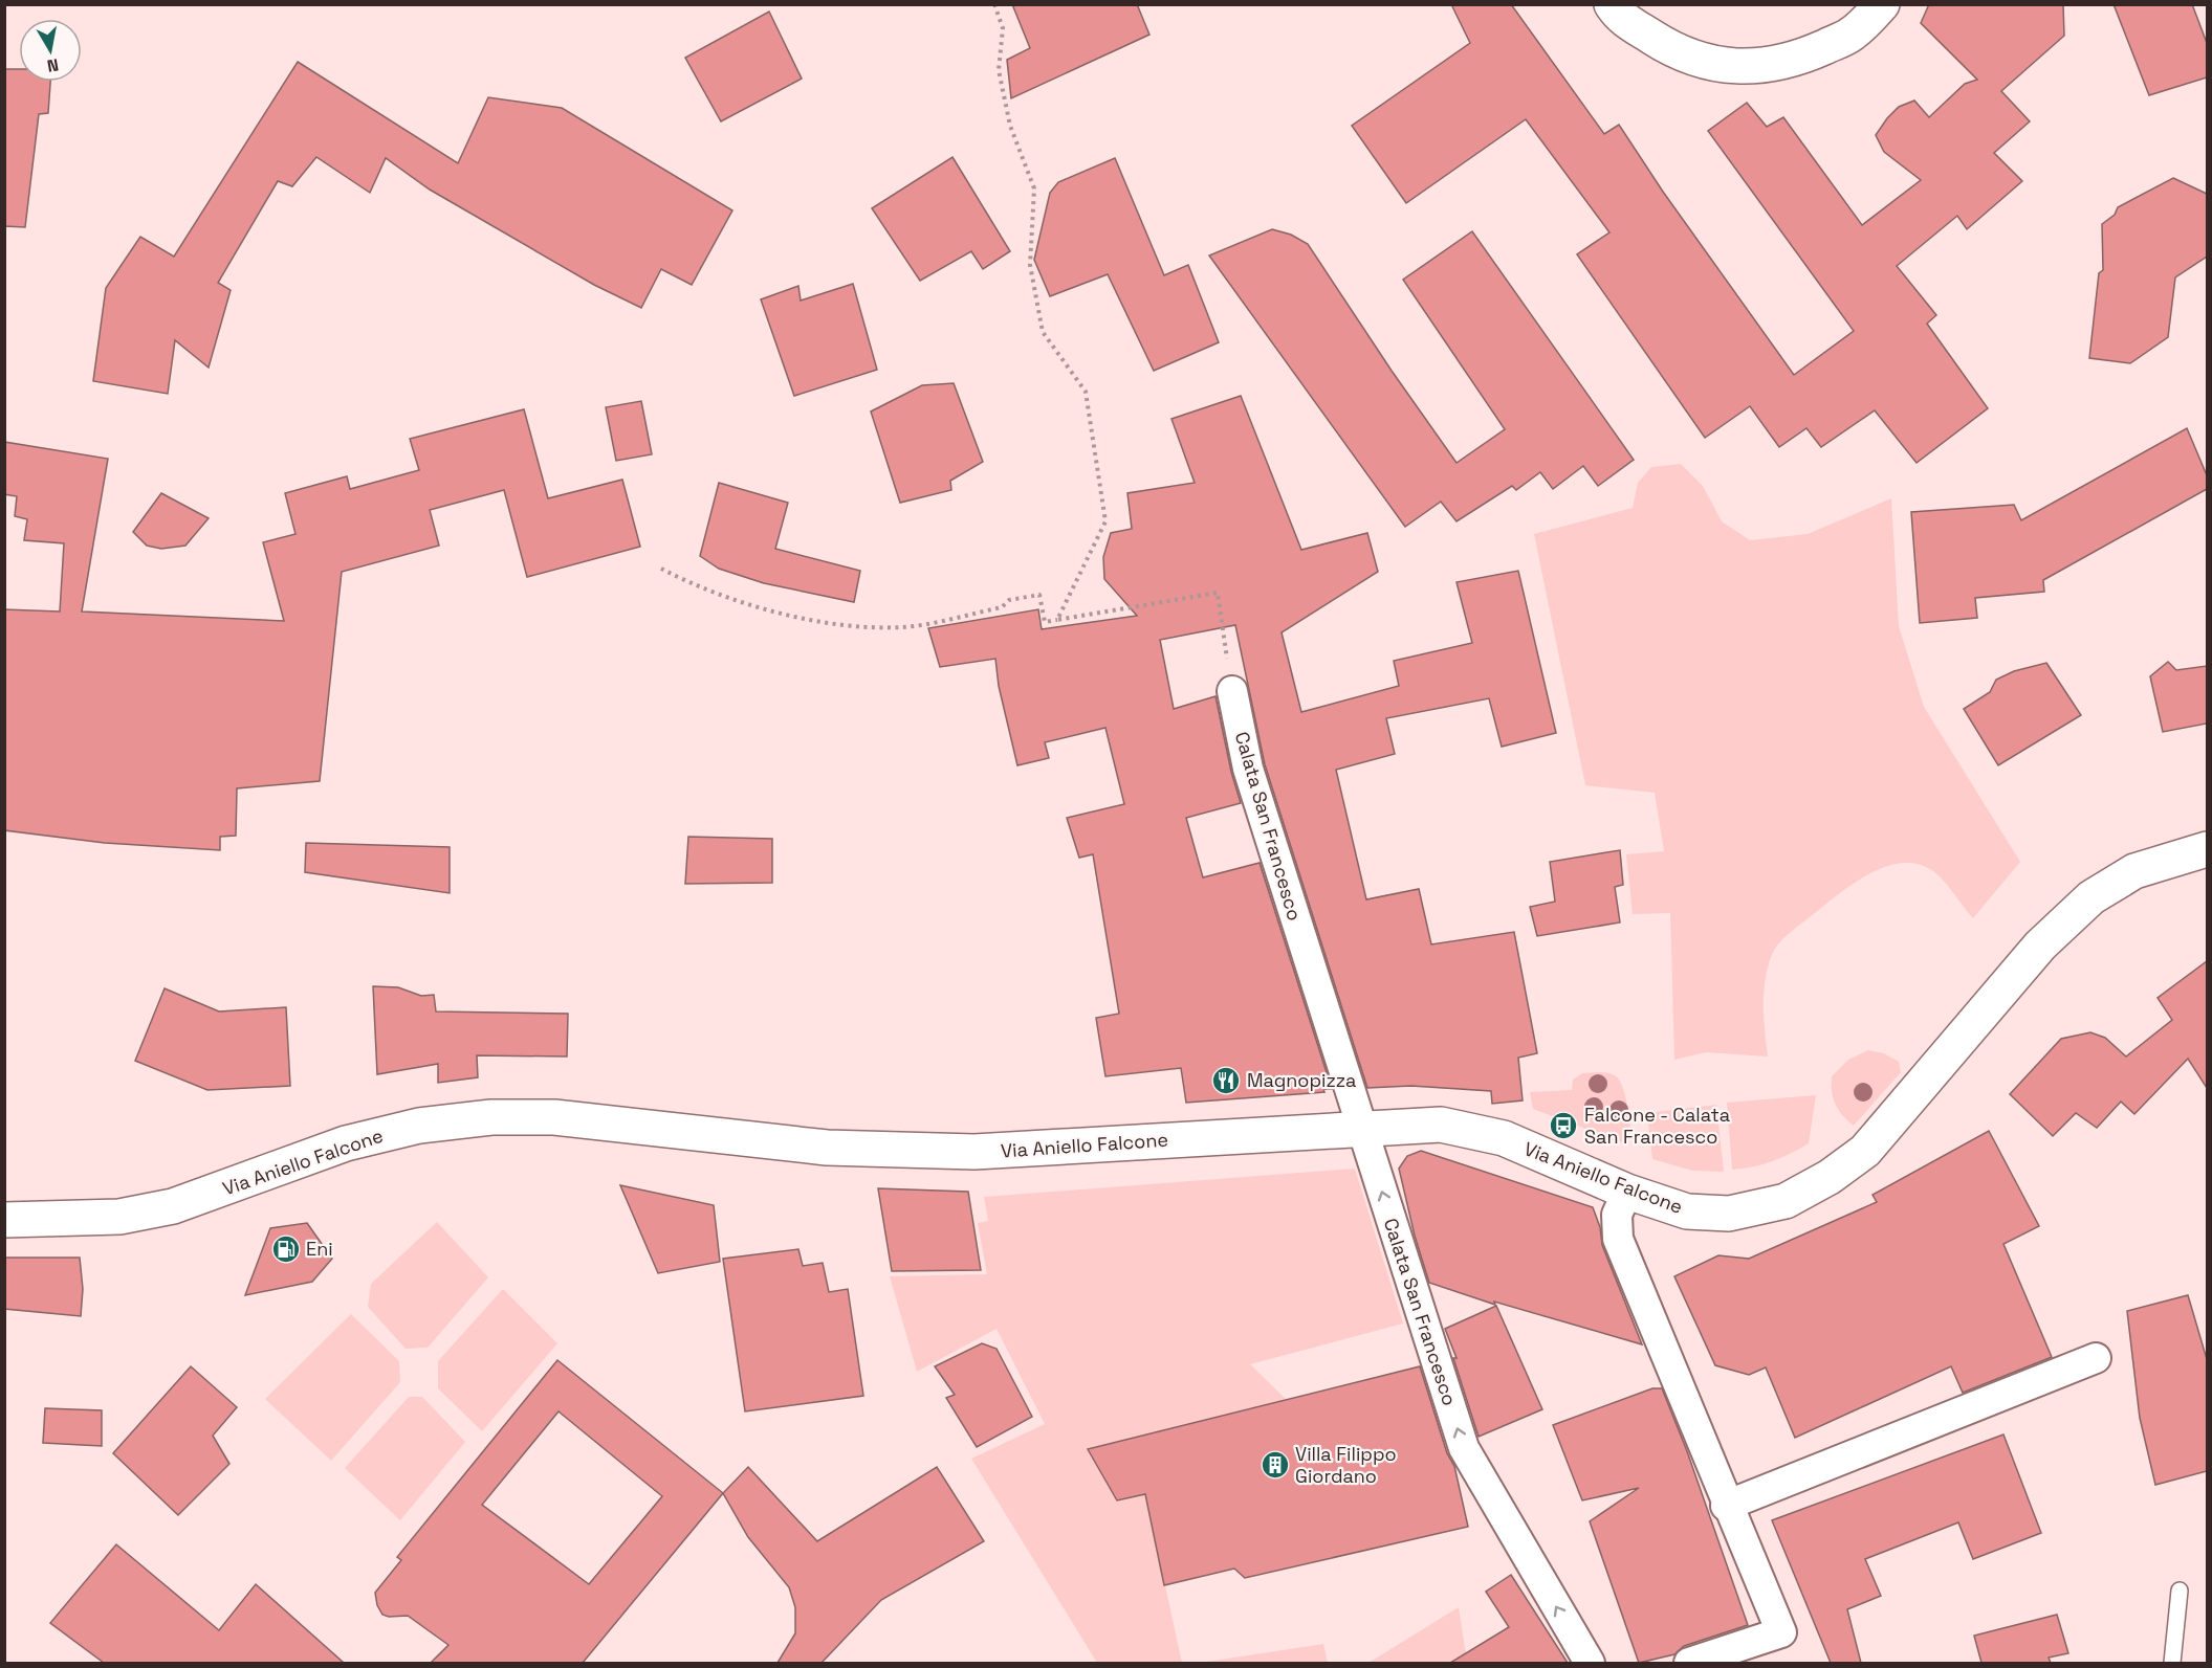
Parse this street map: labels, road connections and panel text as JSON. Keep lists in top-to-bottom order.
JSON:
{
  "streets": {
    "street": ["Calata San Francesco", "Via Aniello Falcone"]
  },
  "crossings": [
    ["Calata San Francesco", "Via Aniello Falcone"]
  ],
  "places": {
    "restaurant": ["Magnopizza"],
    "bus stop": ["Falcone - Calata San Francesco"],
    "fuel station": ["Eni"],
    "building": ["Villa Filippo Giordano"]
  },
  "north": "bottom"
}
